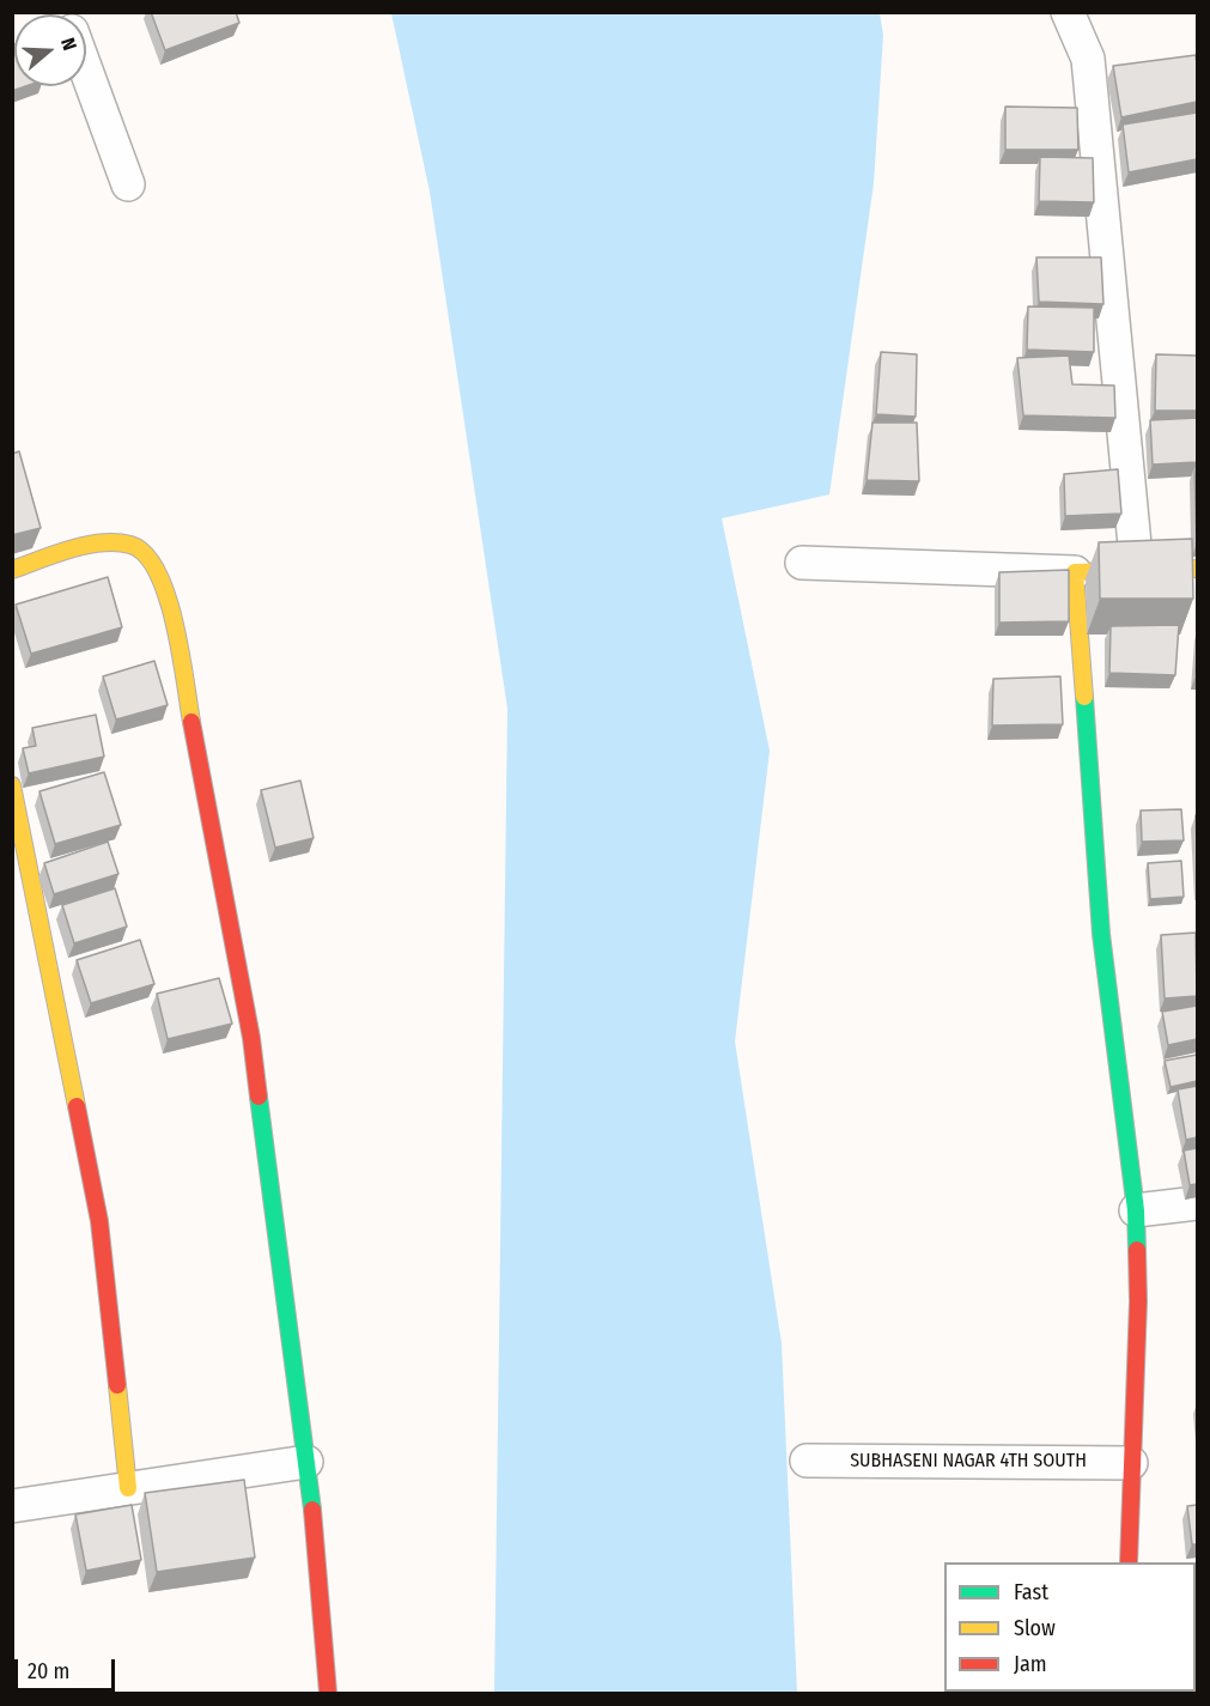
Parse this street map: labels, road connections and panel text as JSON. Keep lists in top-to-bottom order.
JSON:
{
  "streets": {
    "street": ["SUBHASENI NAGAR 4TH SOUTH"]
  },
  "legend": ["Fast", "Slow", "Jam"],
  "scale_bar": "20 m",
  "north": "right"
}
